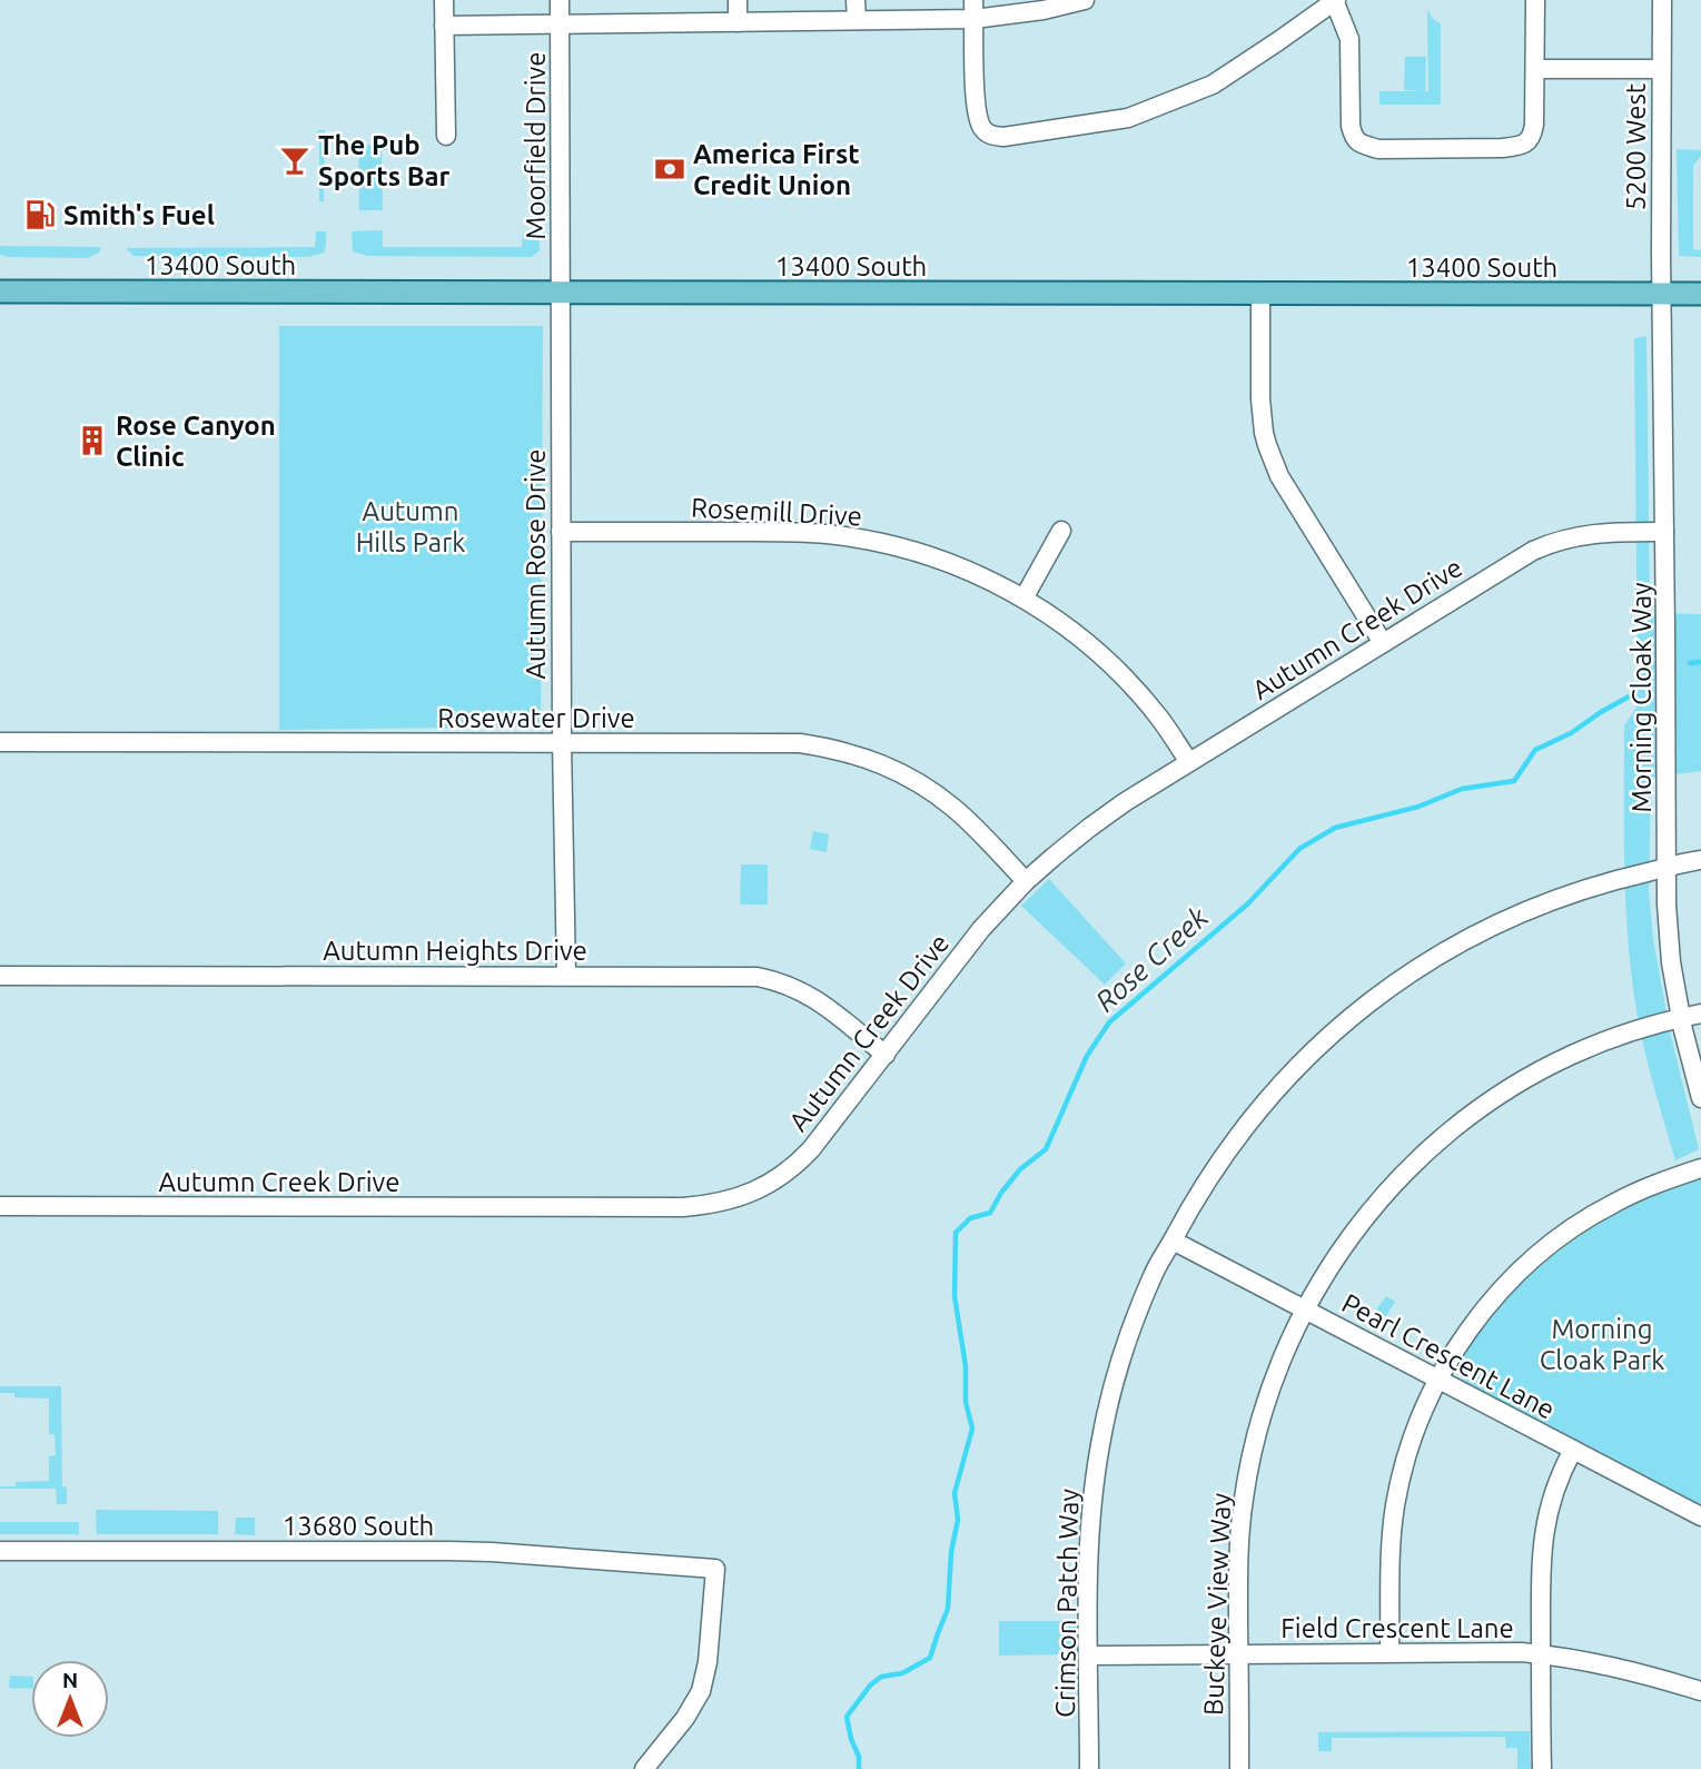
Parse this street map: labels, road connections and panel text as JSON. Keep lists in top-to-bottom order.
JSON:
{
  "streets": {
    "main road": ["13400 South"],
    "street": [
      "Moorfield Drive",
      "5200 West",
      "Rosemill Drive",
      "Autumn Rose Drive",
      "Autumn Creek Drive",
      "Morning Cloak Way",
      "Rosewater Drive",
      "Autumn Heights Drive",
      "Pearl Crescent Lane",
      "13680 South",
      "Crimson Patch Way",
      "Buckeye View Way",
      "Field Crescent Lane"
    ]
  },
  "crossings": [
    ["Moorfield Drive", "13400 South"],
    ["Moorfield Drive", "Autumn Rose Drive"],
    ["5200 West", "13400 South"],
    ["5200 West", "Morning Cloak Way"],
    ["13400 South", "Autumn Rose Drive"],
    ["13400 South", "Morning Cloak Way"],
    ["Rosemill Drive", "Autumn Rose Drive"],
    ["Rosemill Drive", "Autumn Creek Drive"],
    ["Autumn Rose Drive", "Rosewater Drive"],
    ["Autumn Rose Drive", "Autumn Heights Drive"],
    ["Autumn Creek Drive", "Morning Cloak Way"],
    ["Autumn Creek Drive", "Rosewater Drive"],
    ["Autumn Creek Drive", "Autumn Heights Drive"],
    ["Morning Cloak Way", "Crimson Patch Way"],
    ["Morning Cloak Way", "Buckeye View Way"],
    ["Pearl Crescent Lane", "Crimson Patch Way"],
    ["Pearl Crescent Lane", "Buckeye View Way"],
    ["Crimson Patch Way", "Field Crescent Lane"],
    ["Buckeye View Way", "Field Crescent Lane"]
  ],
  "water": ["Rose Creek"],
  "parks": ["Autumn Hills Park", "Morning Cloak Park"],
  "places": {
    "bar": ["The Pub Sports Bar"],
    "bank": ["America First Credit Union"],
    "fuel station": ["Smith's Fuel"],
    "building": ["Rose Canyon Clinic"]
  },
  "north": "top"
}
